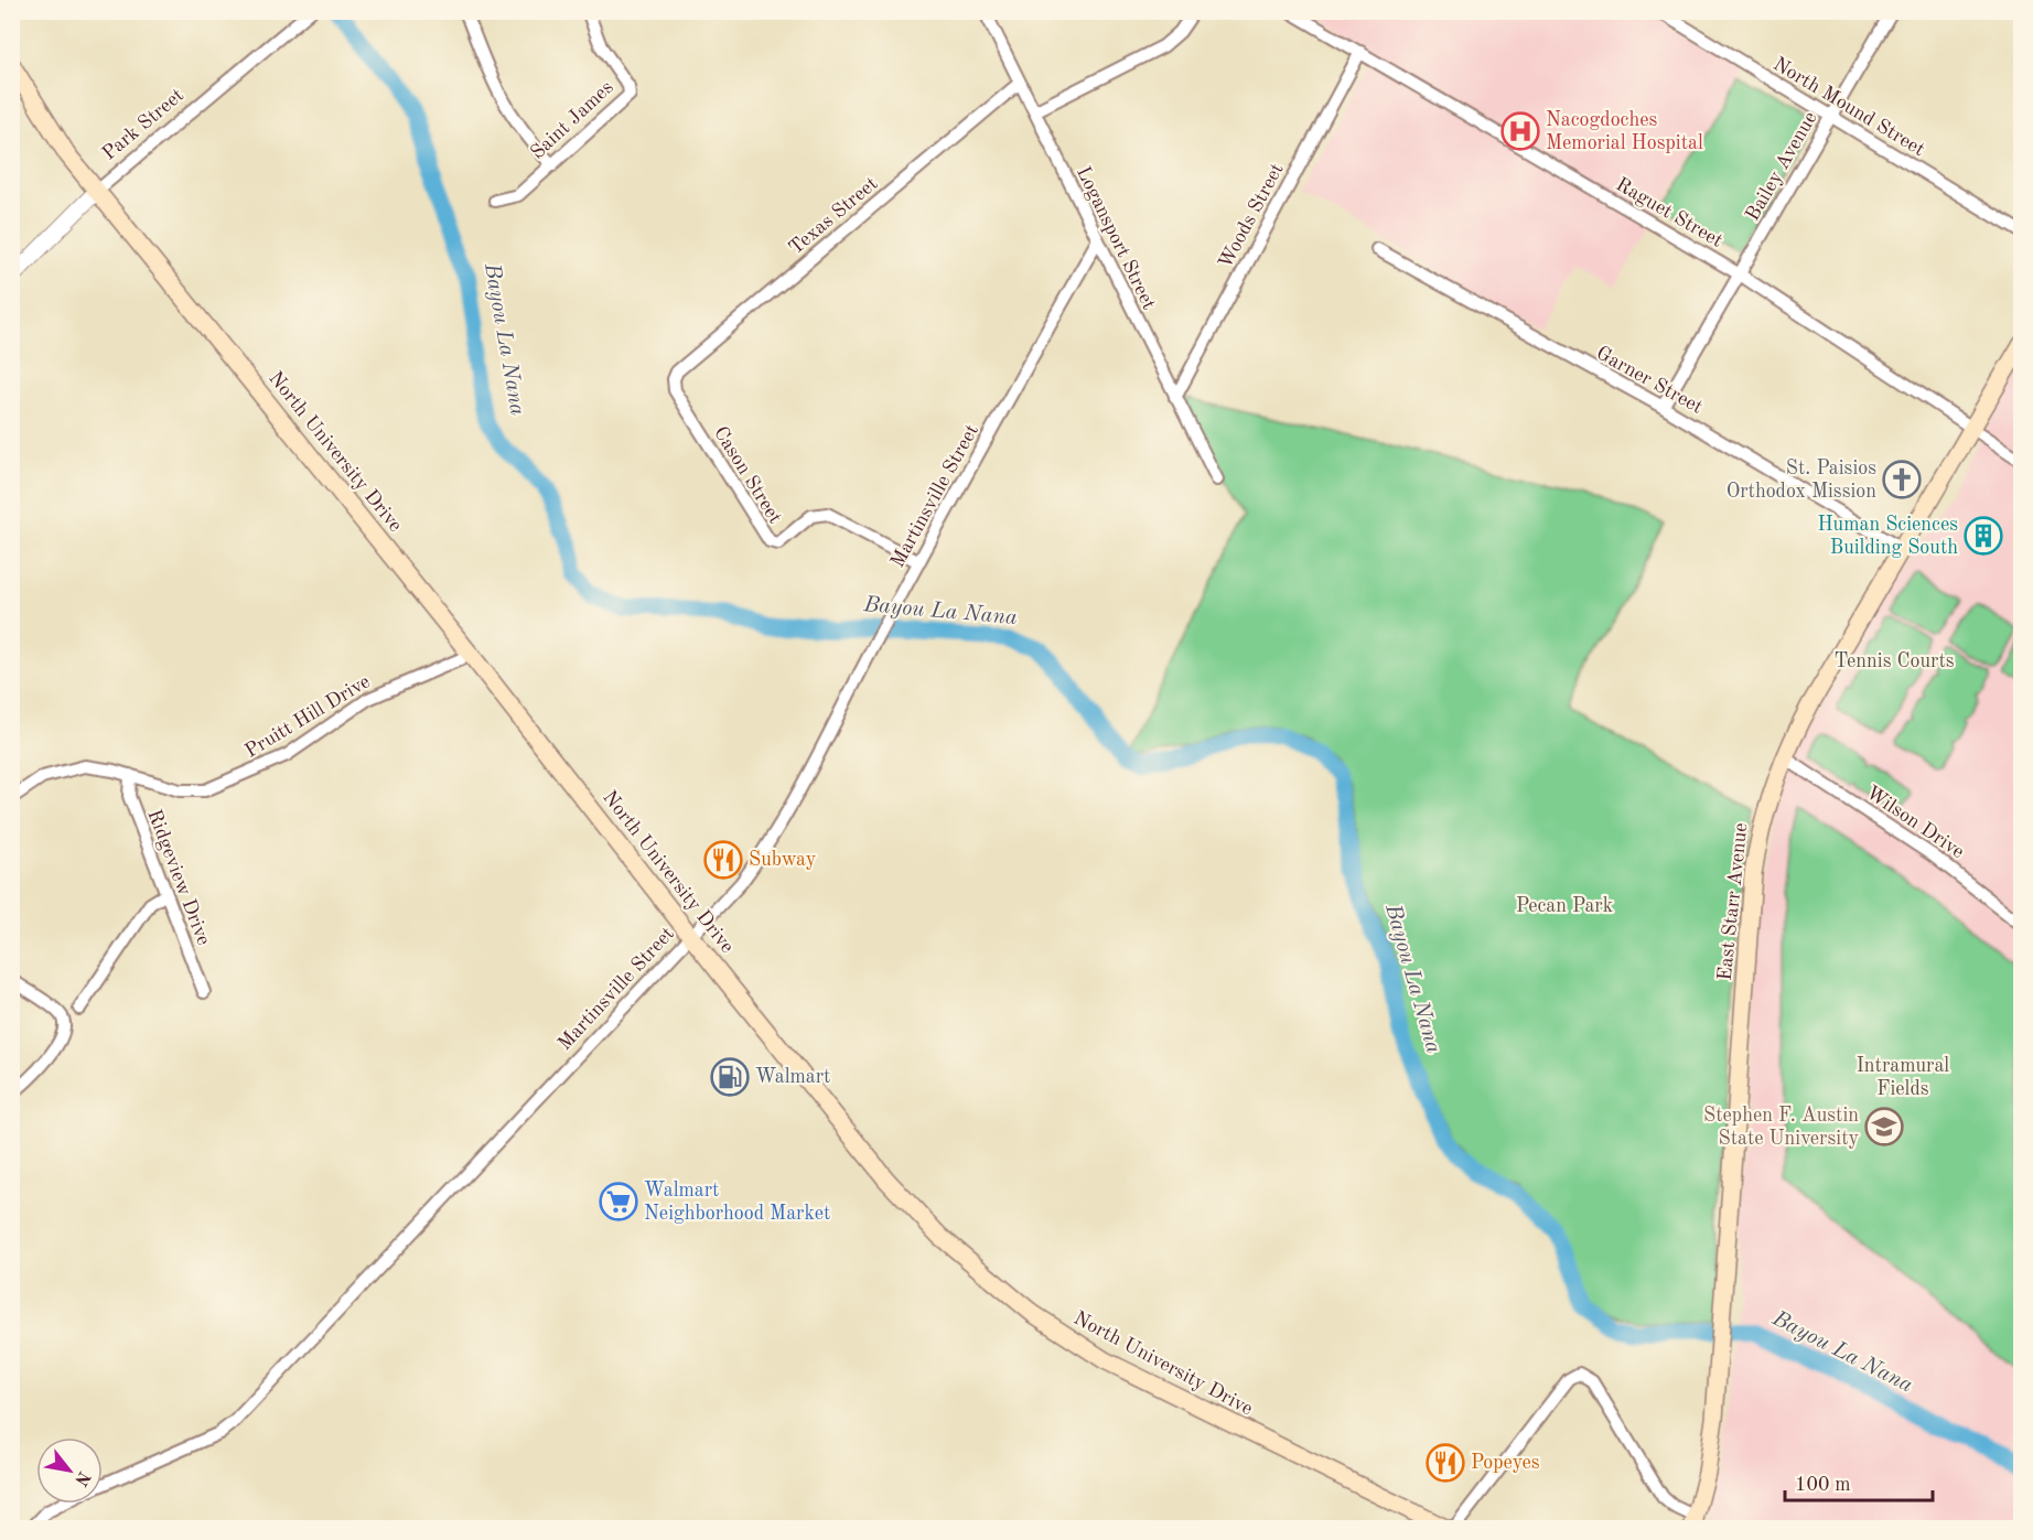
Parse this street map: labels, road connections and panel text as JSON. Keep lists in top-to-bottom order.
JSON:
{
  "streets": {
    "main road": ["North University Drive", "East Starr Avenue"],
    "street": [
      "North Mound Street",
      "Saint James",
      "Park Street",
      "Bailey Avenue",
      "Raguet Street",
      "Texas Street",
      "Woods Street",
      "Logansport Street",
      "Garner Street",
      "Cason Street",
      "Martinsville Street",
      "Pruitt Hill Drive",
      "Wilson Drive",
      "Ridgeview Drive"
    ]
  },
  "crossings": [
    ["North Mound Street", "Bailey Avenue"],
    ["Park Street", "North University Drive"],
    ["Bailey Avenue", "Raguet Street"],
    ["Bailey Avenue", "Garner Street"],
    ["Raguet Street", "Woods Street"],
    ["Raguet Street", "East Starr Avenue"],
    ["Texas Street", "Logansport Street"],
    ["Texas Street", "Cason Street"],
    ["Woods Street", "Logansport Street"],
    ["Logansport Street", "Martinsville Street"],
    ["Garner Street", "East Starr Avenue"],
    ["North University Drive", "Martinsville Street"],
    ["North University Drive", "Pruitt Hill Drive"],
    ["Cason Street", "Martinsville Street"],
    ["Pruitt Hill Drive", "Ridgeview Drive"],
    ["Wilson Drive", "East Starr Avenue"]
  ],
  "water": ["Bayou La Nana"],
  "parks": ["Tennis Courts", "Pecan Park", "Intramural Fields"],
  "places": {
    "hospital": ["Nacogdoches Memorial Hospital"],
    "church": ["St. Paisios Orthodox Mission"],
    "building": ["Human Sciences Building South"],
    "restaurant": ["Subway", "Popeyes"],
    "fuel station": ["Walmart"],
    "school or university": ["Stephen F. Austin State University"],
    "supermarket": ["Walmart Neighborhood Market"]
  },
  "scale_bar": "100 m",
  "north": "bottom right"
}
